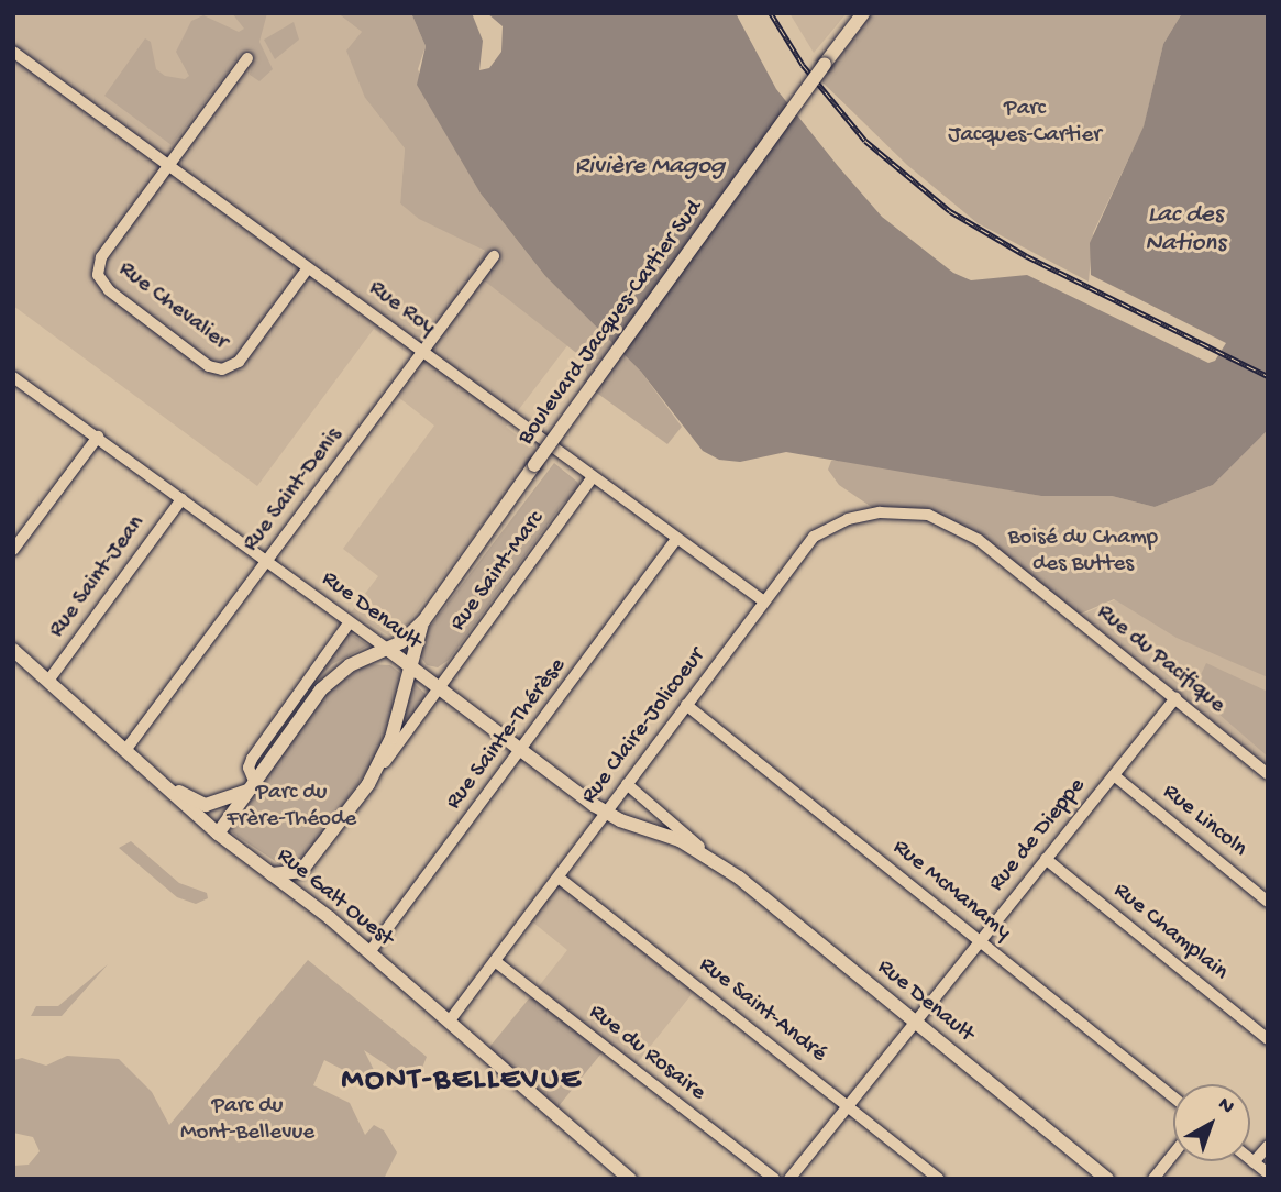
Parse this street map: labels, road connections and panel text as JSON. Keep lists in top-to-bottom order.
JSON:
{
  "streets": {
    "main road": ["Boulevard Jacques-Cartier Sud", "Rue Denault", "Rue Galt Ouest"],
    "street": [
      "Rue Chevalier",
      "Rue Roy",
      "Rue Saint-Denis",
      "Rue Saint-Marc",
      "Rue Saint-Jean",
      "Rue du Pacifique",
      "Rue Claire-Jolicoeur",
      "Rue Sainte-Thérèse",
      "Rue Lincoln",
      "Rue de Dieppe",
      "Rue McManamy",
      "Rue Champlain",
      "Rue Saint-André",
      "Rue du Rosaire"
    ]
  },
  "crossings": [
    ["Rue Chevalier", "Rue Roy"],
    ["Rue Roy", "Rue Saint-Denis"],
    ["Rue Roy", "Rue Saint-Marc"],
    ["Rue Roy", "Rue Claire-Jolicoeur"],
    ["Rue Roy", "Rue Sainte-Thérèse"],
    ["Boulevard Jacques-Cartier Sud", "Rue Saint-Marc"],
    ["Boulevard Jacques-Cartier Sud", "Rue Denault"],
    ["Boulevard Jacques-Cartier Sud", "Rue Galt Ouest"],
    ["Rue Saint-Denis", "Rue Denault"],
    ["Rue Saint-Denis", "Rue Galt Ouest"],
    ["Rue Saint-Marc", "Rue Denault"],
    ["Rue Saint-Jean", "Rue Denault"],
    ["Rue Saint-Jean", "Rue Galt Ouest"],
    ["Rue Denault", "Rue Claire-Jolicoeur"],
    ["Rue Denault", "Rue Sainte-Thérèse"],
    ["Rue Denault", "Rue de Dieppe"],
    ["Rue du Pacifique", "Rue Claire-Jolicoeur"],
    ["Rue du Pacifique", "Rue de Dieppe"],
    ["Rue Claire-Jolicoeur", "Rue McManamy"],
    ["Rue Claire-Jolicoeur", "Rue Galt Ouest"],
    ["Rue Claire-Jolicoeur", "Rue Saint-André"],
    ["Rue Claire-Jolicoeur", "Rue du Rosaire"],
    ["Rue Sainte-Thérèse", "Rue Galt Ouest"],
    ["Rue Lincoln", "Rue de Dieppe"],
    ["Rue de Dieppe", "Rue McManamy"],
    ["Rue de Dieppe", "Rue Champlain"],
    ["Rue de Dieppe", "Rue Saint-André"]
  ],
  "districts": ["MONT-BELLEVUE"],
  "water": ["Rivière Magog", "Lac des Nations"],
  "parks": [
    "Parc Jacques-Cartier",
    "Boisé du Champ des Buttes",
    "Parc du Frère-Théode",
    "Parc du Mont-Bellevue"
  ],
  "north": "top right"
}
